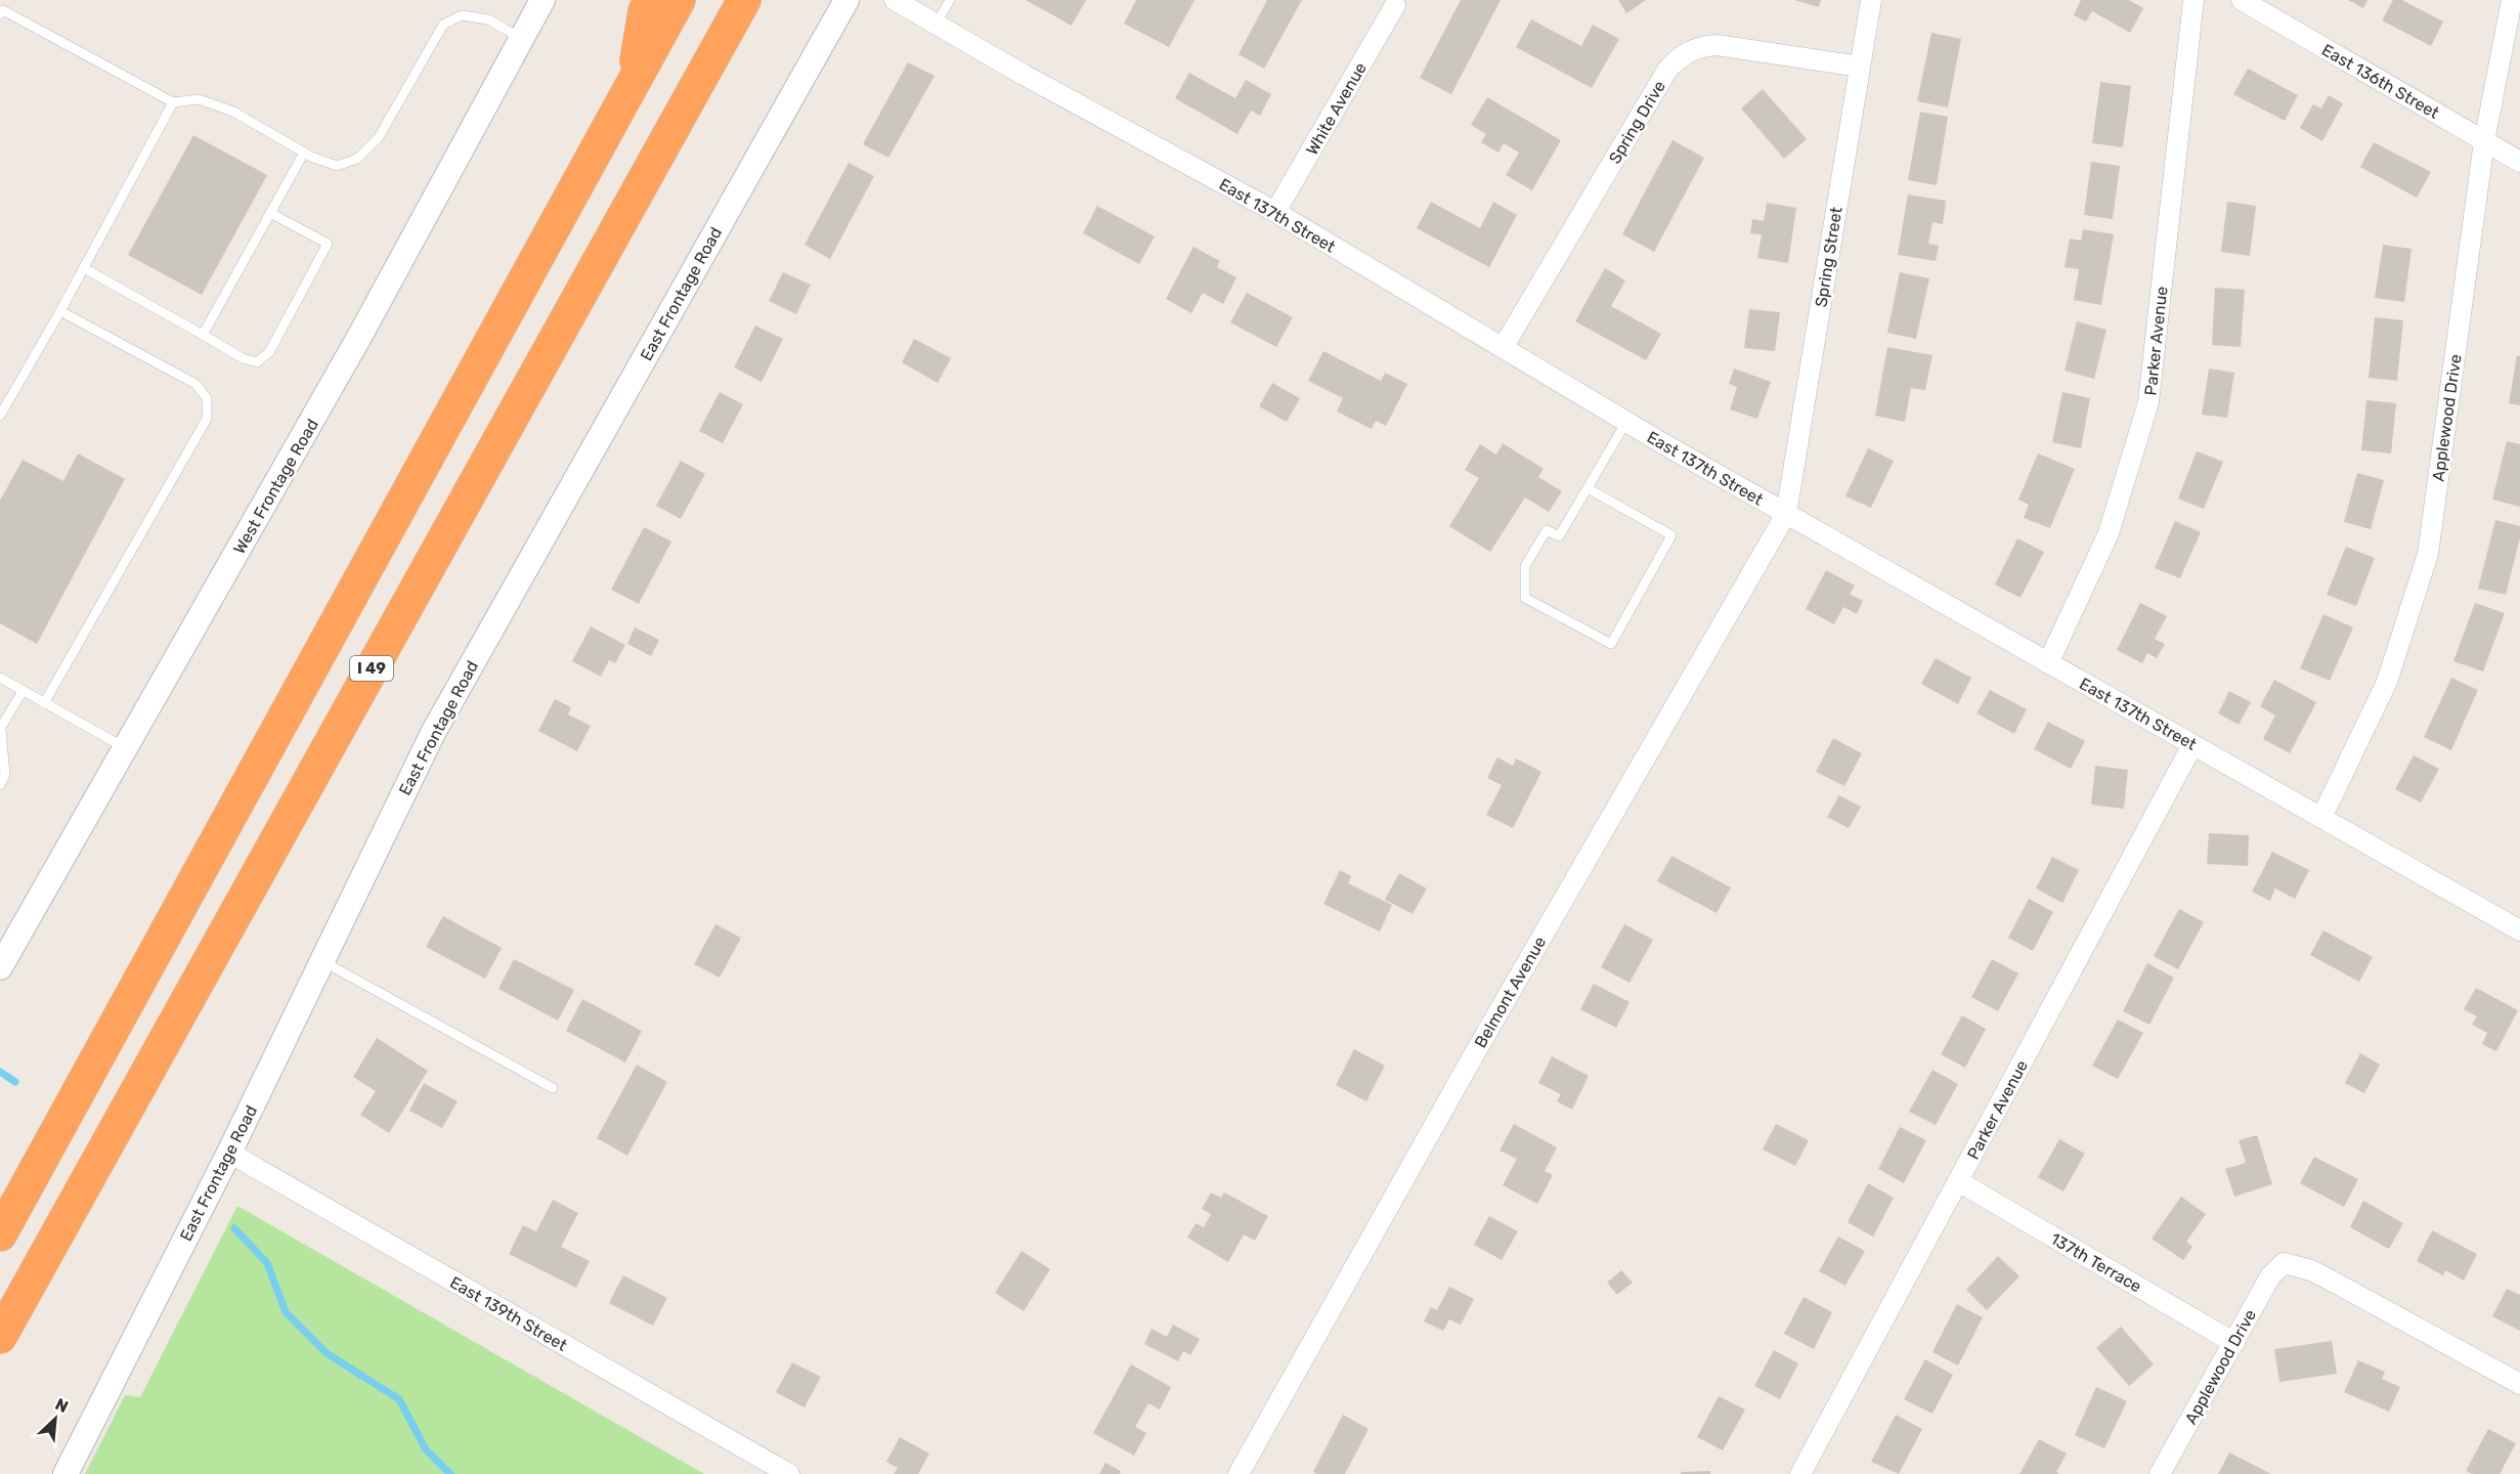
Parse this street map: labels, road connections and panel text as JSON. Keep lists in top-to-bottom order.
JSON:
{
  "streets": {
    "highway": ["I 49"],
    "street": [
      "East 136th Street",
      "White Avenue",
      "Spring Drive",
      "East 137th Street",
      "Spring Street",
      "East Frontage Road",
      "Parker Avenue",
      "Applewood Drive",
      "West Frontage Road",
      "Belmont Avenue",
      "137th Terrace",
      "East 139th Street"
    ]
  },
  "crossings": [
    ["East 136th Street", "Applewood Drive"],
    ["White Avenue", "East 137th Street"],
    ["Spring Drive", "East 137th Street"],
    ["Spring Drive", "Spring Street"],
    ["East 137th Street", "Spring Street"],
    ["East 137th Street", "Parker Avenue"],
    ["East 137th Street", "Applewood Drive"],
    ["East 137th Street", "Belmont Avenue"],
    ["Spring Street", "Belmont Avenue"],
    ["East Frontage Road", "East 139th Street"],
    ["Parker Avenue", "137th Terrace"],
    ["Applewood Drive", "137th Terrace"]
  ],
  "north": "top right"
}
